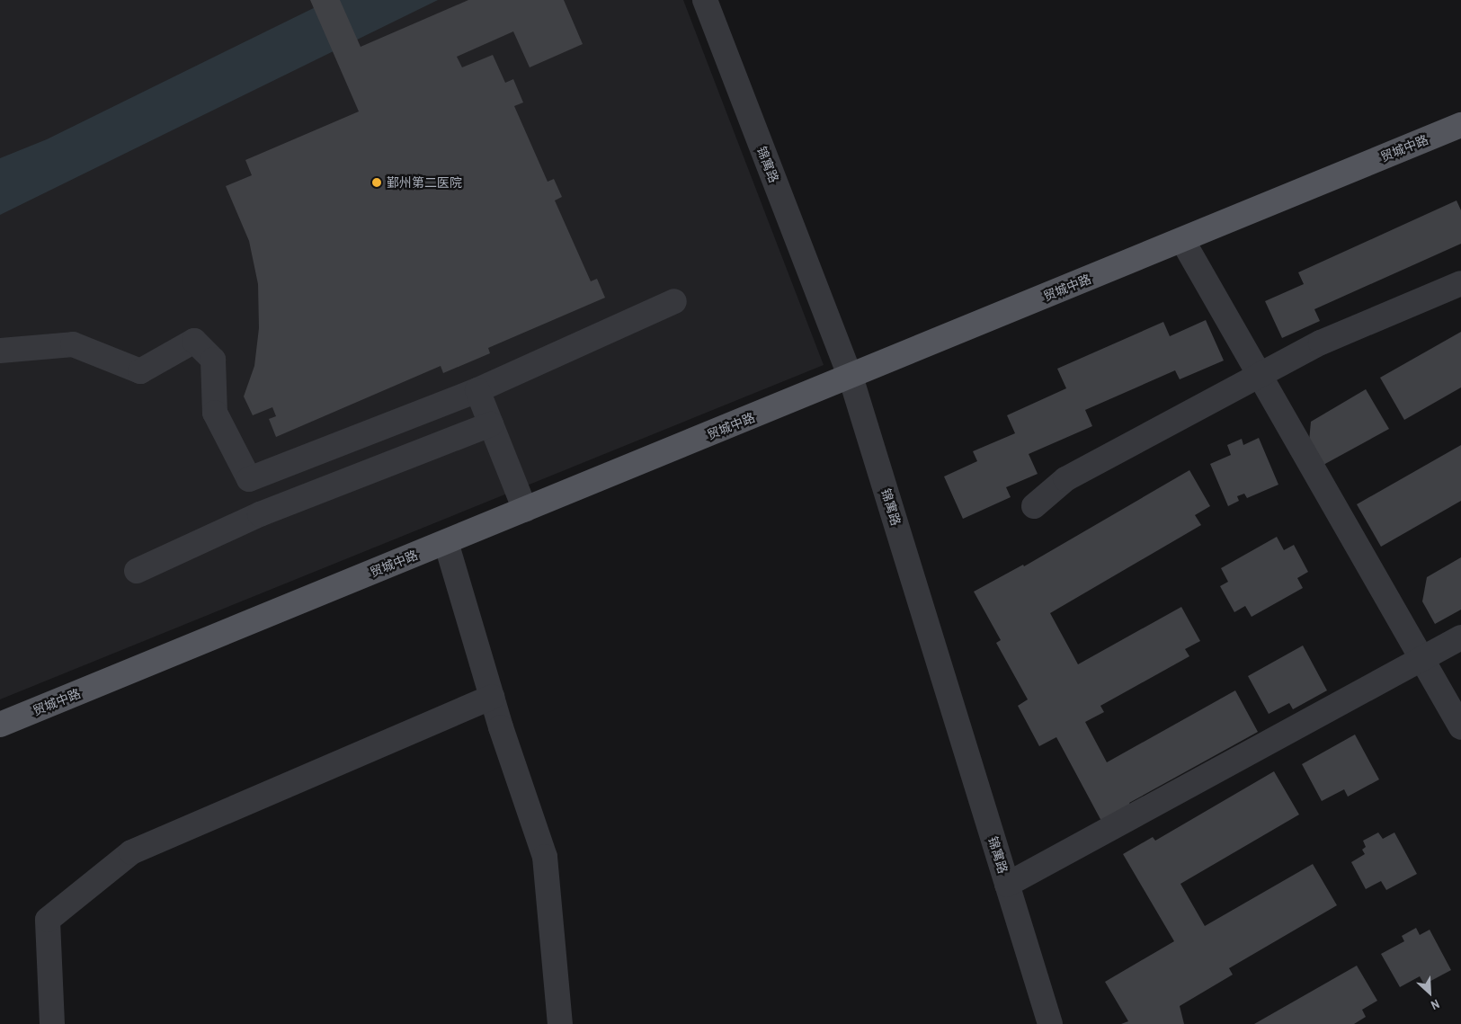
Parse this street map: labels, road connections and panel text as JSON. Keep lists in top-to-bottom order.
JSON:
{
  "streets": {
    "main road": ["贸城中路"],
    "street": ["锦寓路"]
  },
  "crossings": [
    ["贸城中路", "锦寓路"]
  ],
  "places": ["鄞州第二医院"],
  "north": "bottom right"
}
